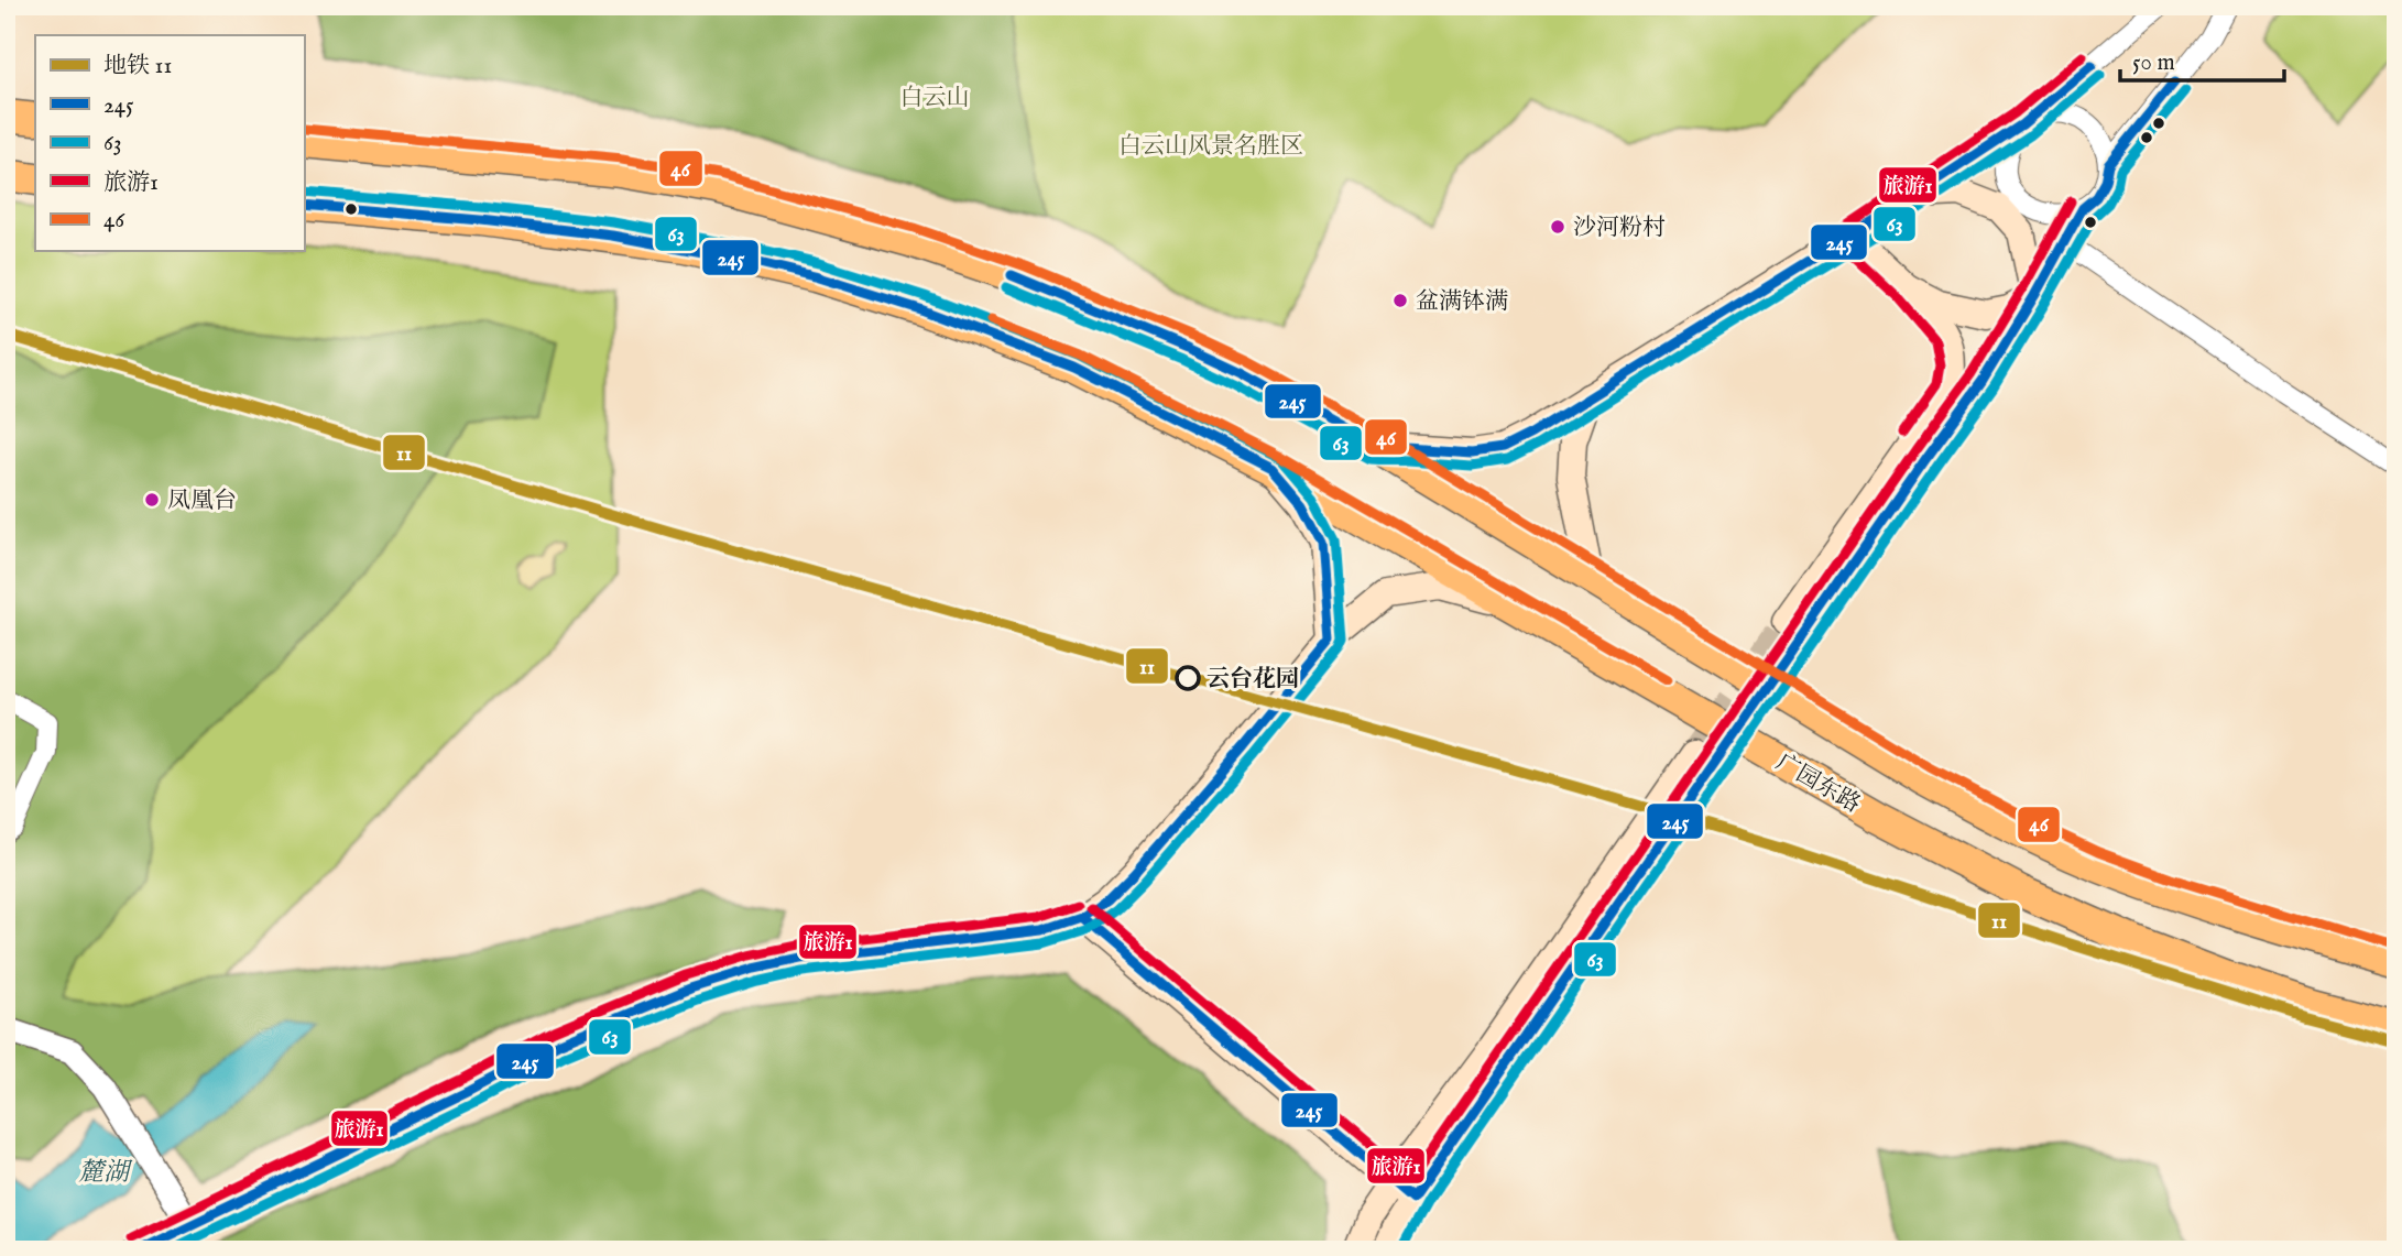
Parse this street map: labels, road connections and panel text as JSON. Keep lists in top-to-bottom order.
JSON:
{
  "streets": {
    "main road": ["广园东路"]
  },
  "water": ["麓湖"],
  "parks": ["白云山", "白云山风景名胜区"],
  "places": [
    "沙河粉村",
    "盆满钵满",
    "凤凰台",
    "云台花园"
  ],
  "lines": [
    "transit line 旅游1",
    "transit line 245",
    "transit line 63",
    "transit line 46",
    "metro line 11"
  ],
  "legend": [
    "地铁 11",
    "245",
    "63",
    "旅游1",
    "46"
  ],
  "scale_bar": "50 m"
}
